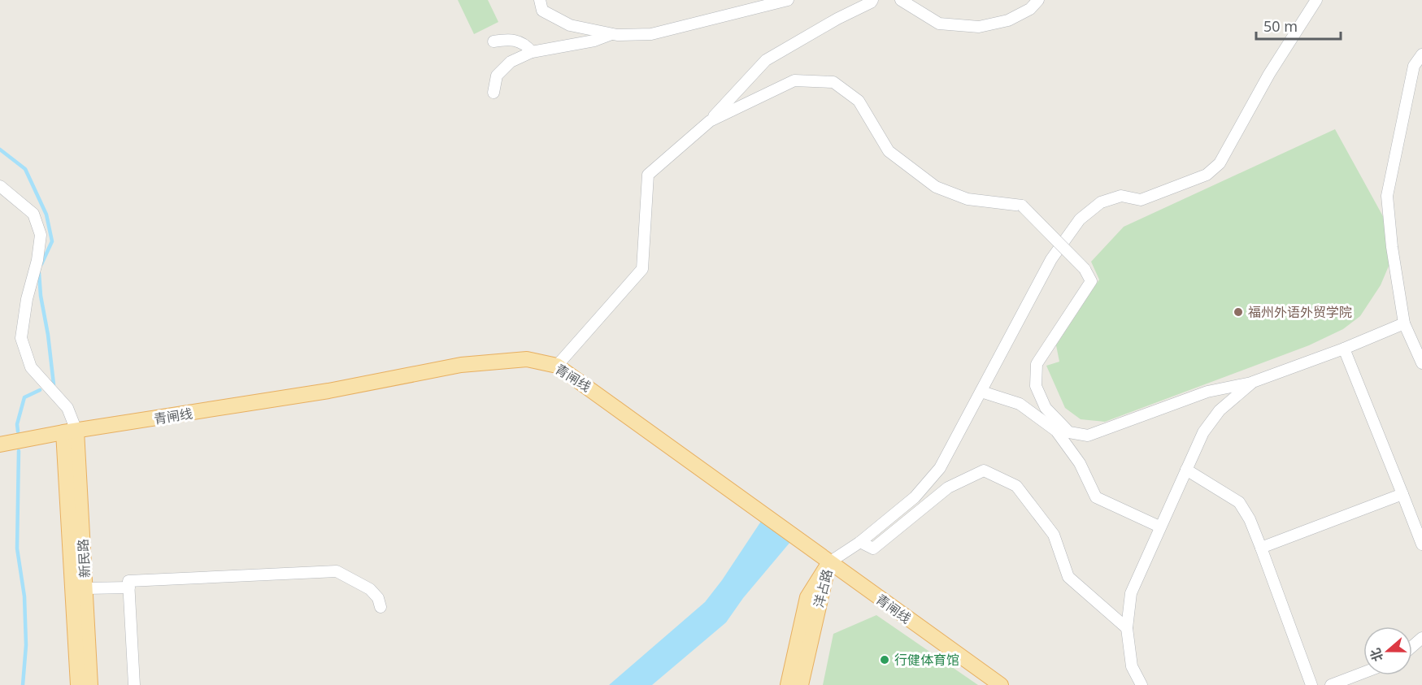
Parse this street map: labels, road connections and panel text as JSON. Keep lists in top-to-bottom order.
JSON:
{
  "streets": {
    "main road": ["青闸线", "新民路", "洋占路"]
  },
  "crossings": [
    ["青闸线", "新民路"],
    ["青闸线", "洋占路"]
  ],
  "places": ["福州外语外贸学院", "行健体育馆"],
  "scale_bar": "50 m",
  "north": "left"
}
